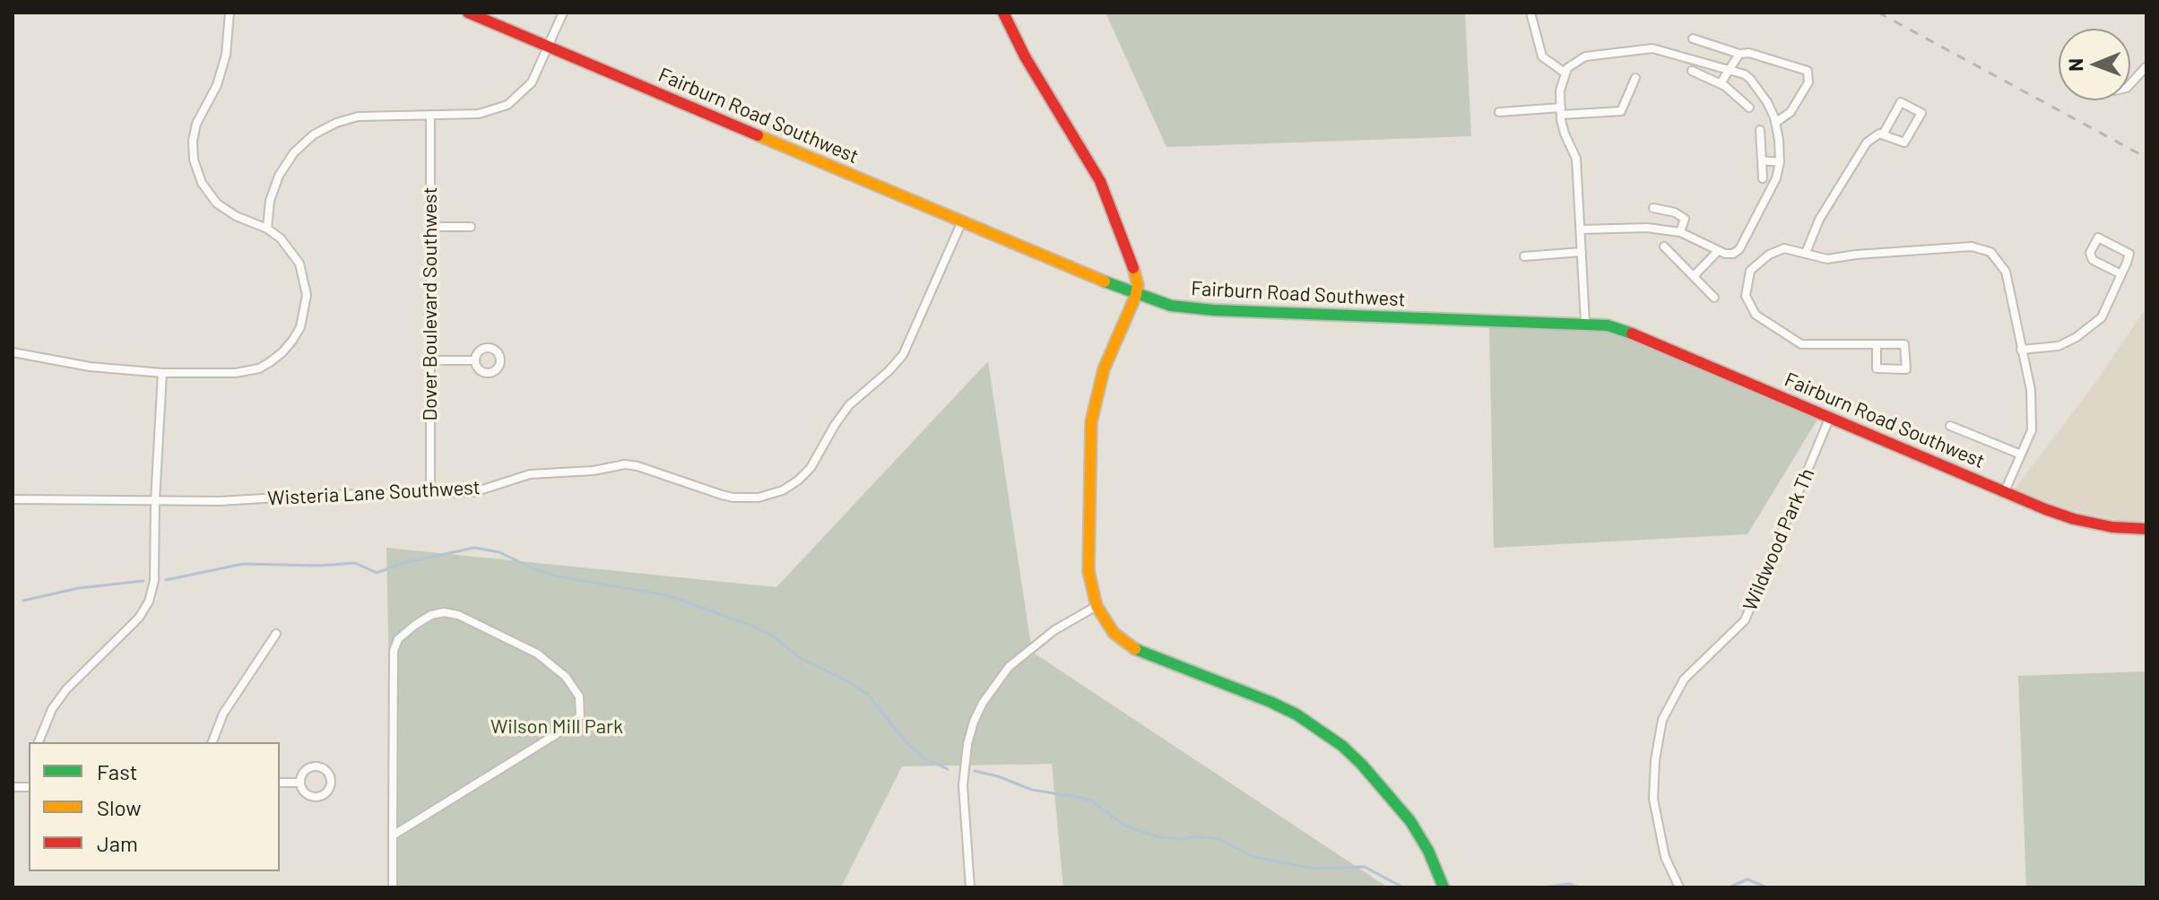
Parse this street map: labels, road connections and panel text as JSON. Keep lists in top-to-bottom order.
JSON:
{
  "streets": {
    "street": [
      "Fairburn Road Southwest",
      "Dover Boulevard Southwest",
      "Wisteria Lane Southwest",
      "Wildwood Park Th"
    ]
  },
  "crossings": [
    ["Fairburn Road Southwest", "Wisteria Lane Southwest"],
    ["Fairburn Road Southwest", "Wildwood Park Th"],
    ["Dover Boulevard Southwest", "Wisteria Lane Southwest"]
  ],
  "parks": ["Wilson Mill Park"],
  "legend": ["Fast", "Slow", "Jam"],
  "north": "left"
}
